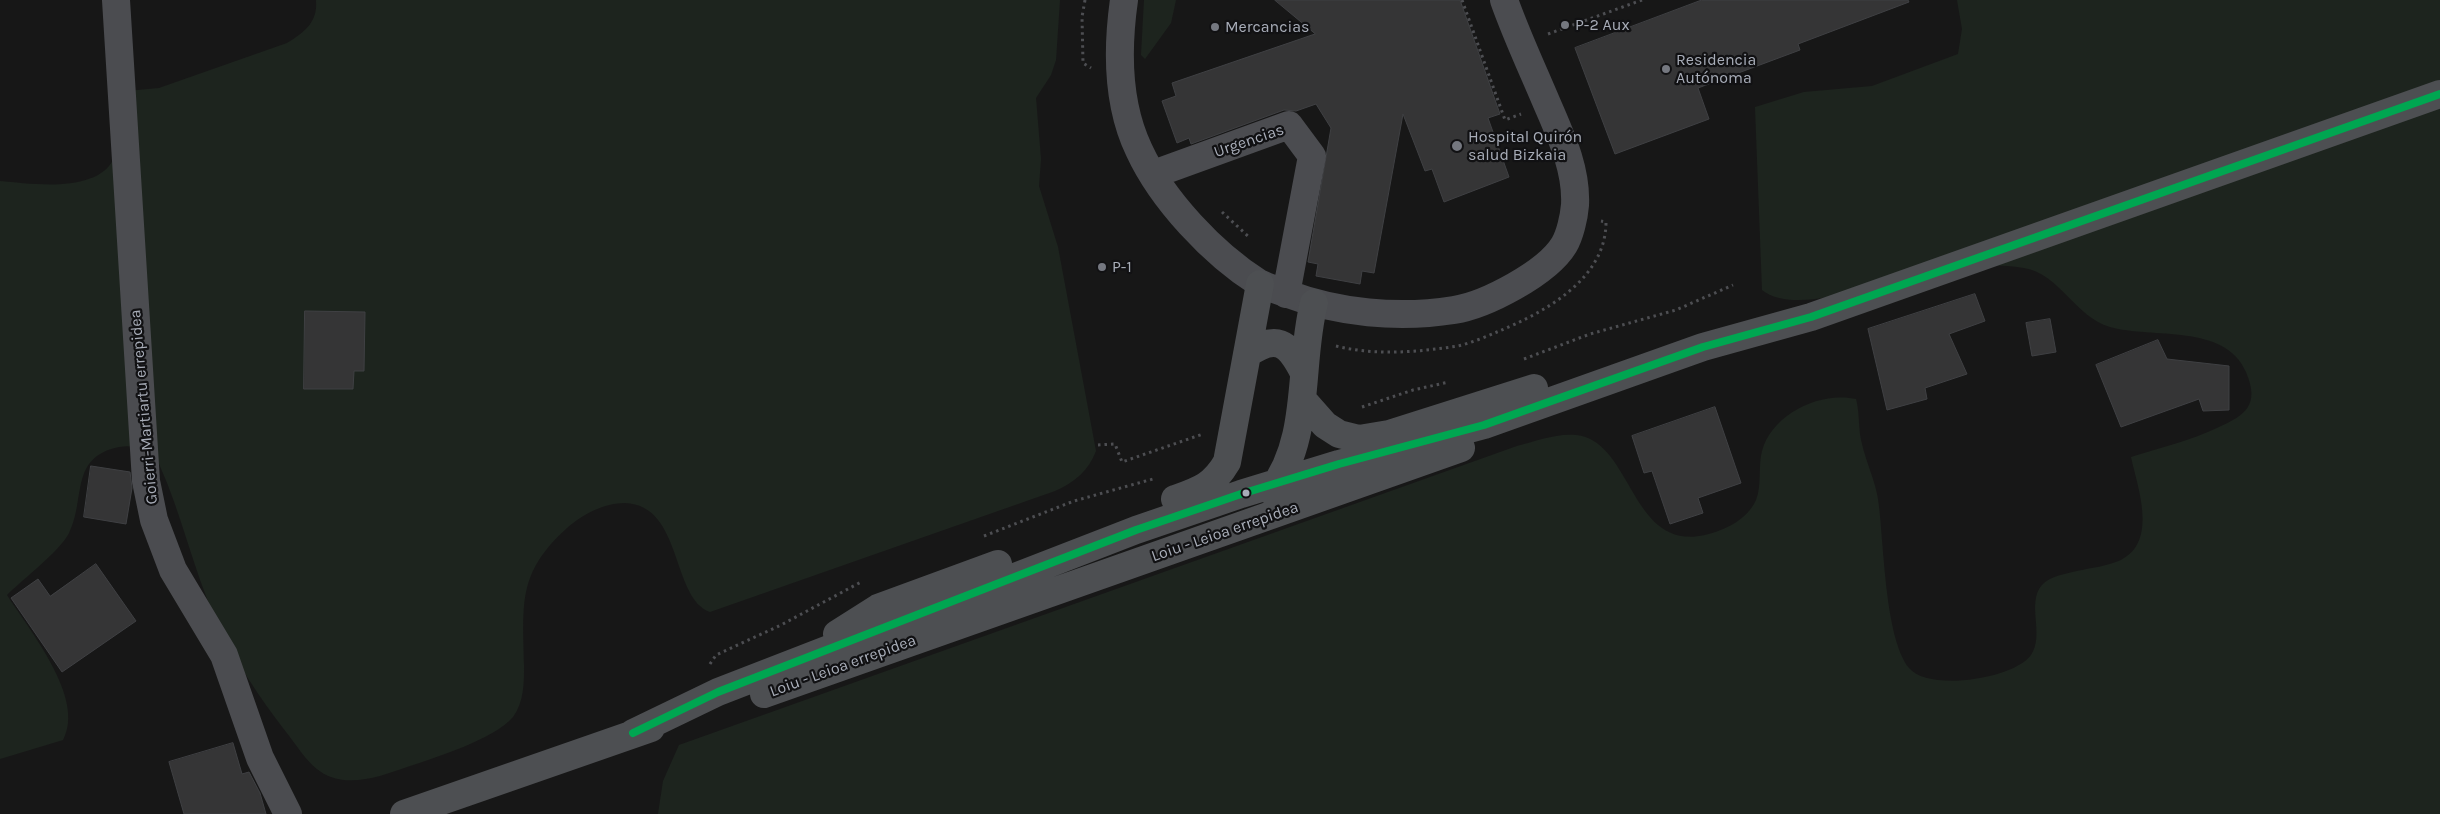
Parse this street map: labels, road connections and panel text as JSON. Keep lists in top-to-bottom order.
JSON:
{
  "streets": {
    "main road": ["Loiu - Leioa errepidea"],
    "street": ["Urgencias", "Goierri-Martiartu errepidea"]
  },
  "places": [
    "P-2 Aux",
    "Mercancias",
    "Residencia Autónoma",
    "Hospital Quirón salud Bizkaia",
    "P-1"
  ]
}
